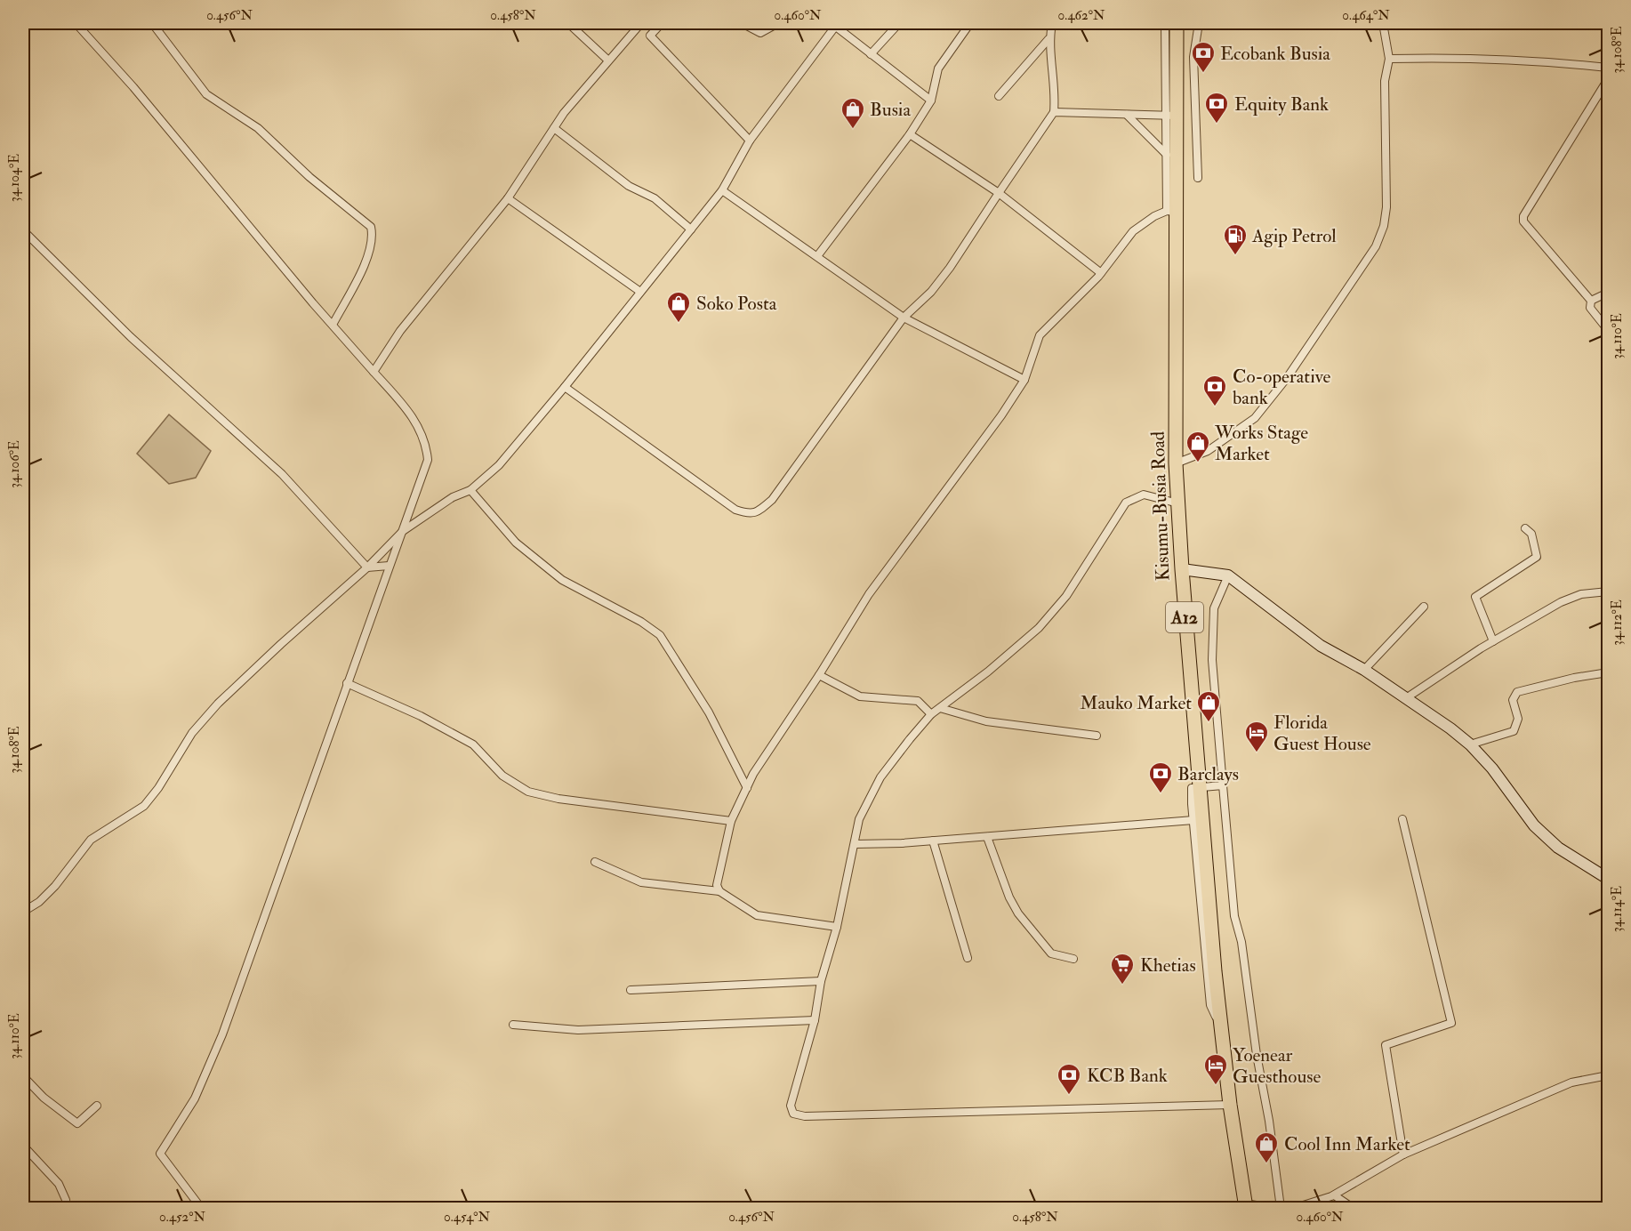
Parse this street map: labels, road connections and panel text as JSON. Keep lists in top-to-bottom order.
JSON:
{
  "streets": {
    "highway": ["Kisumu-Busia Road", "A12"]
  },
  "places": {
    "bank": [
      "Ecobank Busia",
      "Equity Bank",
      "Co-operative bank",
      "Barclays",
      "KCB Bank"
    ],
    "shop": [
      "Busia",
      "Soko Posta",
      "Works Stage Market",
      "Mauko Market",
      "Cool Inn Market"
    ],
    "fuel station": ["Agip Petrol"],
    "hotel": ["Florida Guest House", "Yoenear Guesthouse"],
    "supermarket": ["Khetias"]
  },
  "coordinates": [
    "0.456°N",
    "0.458°N",
    "0.460°N",
    "0.462°N",
    "0.464°N",
    "34.108°E",
    "34.104°E",
    "34.110°E",
    "34.106°E",
    "34.112°E",
    "34.114°E",
    "0.452°N",
    "0.454°N"
  ]
}
